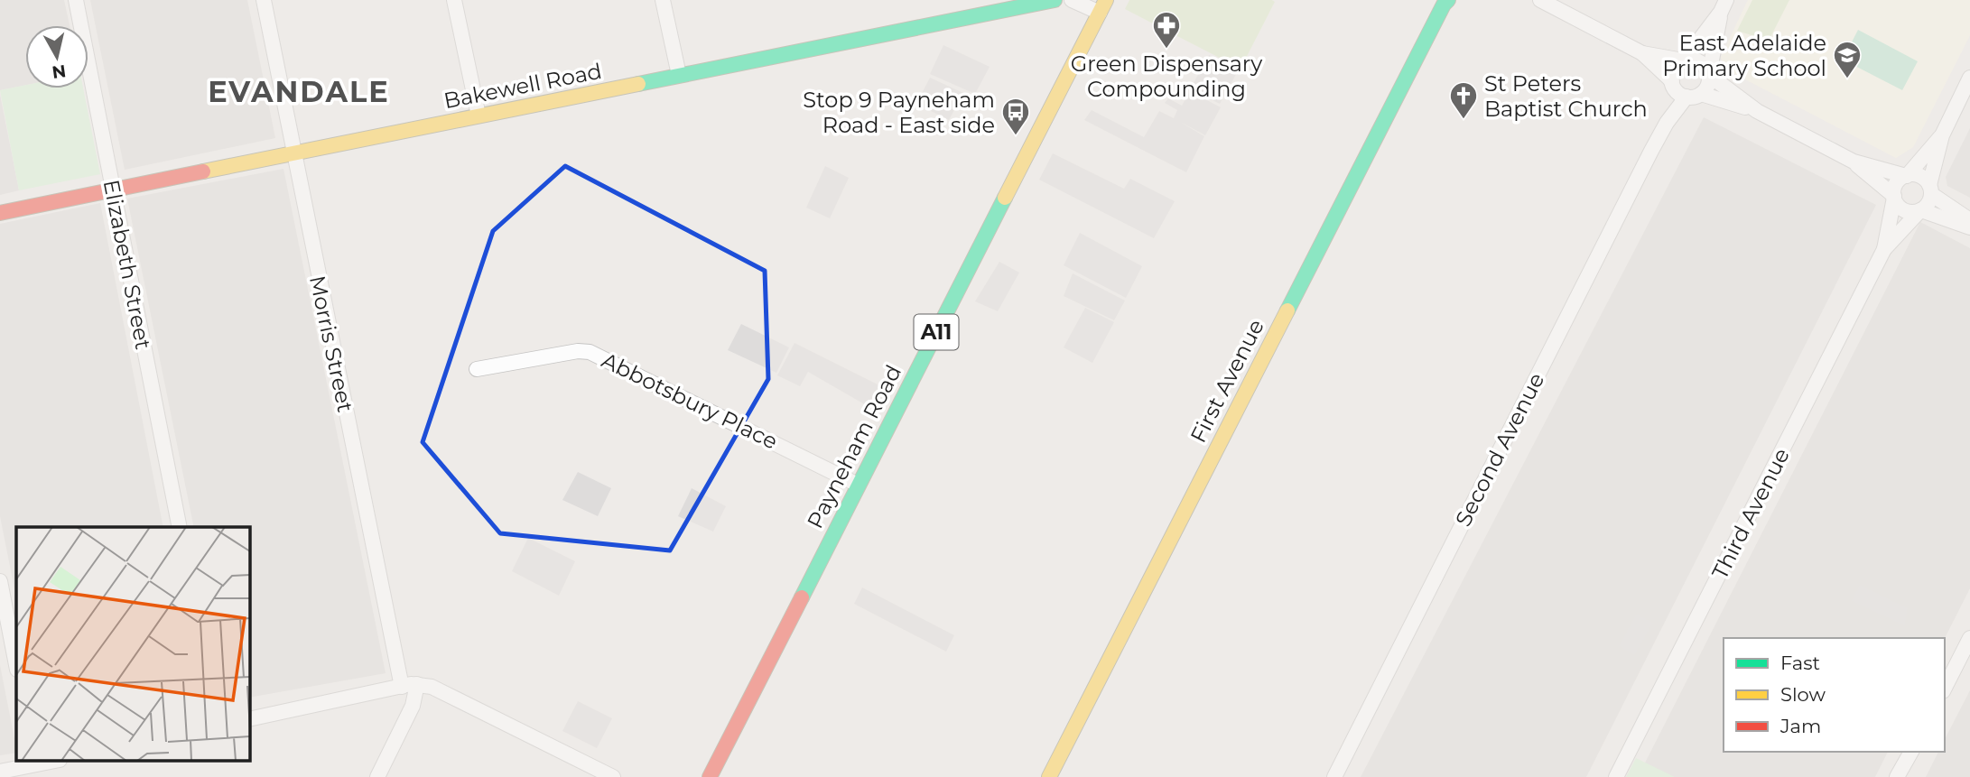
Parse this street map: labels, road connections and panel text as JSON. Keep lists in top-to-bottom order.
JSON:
{
  "streets": {
    "street": [
      "Bakewell Road",
      "Elizabeth Street",
      "A11",
      "Morris Street",
      "First Avenue",
      "Abbotsbury Place",
      "Payneham Road",
      "Second Avenue",
      "Third Avenue"
    ]
  },
  "crossings": [
    ["Bakewell Road", "Elizabeth Street"],
    ["Bakewell Road", "Morris Street"],
    ["Abbotsbury Place", "Payneham Road"]
  ],
  "districts": ["EVANDALE"],
  "places": {
    "pharmacy": ["Green Dispensary Compounding"],
    "school or university": ["East Adelaide Primary School"],
    "church": ["St Peters Baptist Church"],
    "bus stop": ["Stop 9 Payneham Road - East side"]
  },
  "legend": ["Fast", "Slow", "Jam"],
  "north": "bottom"
}
